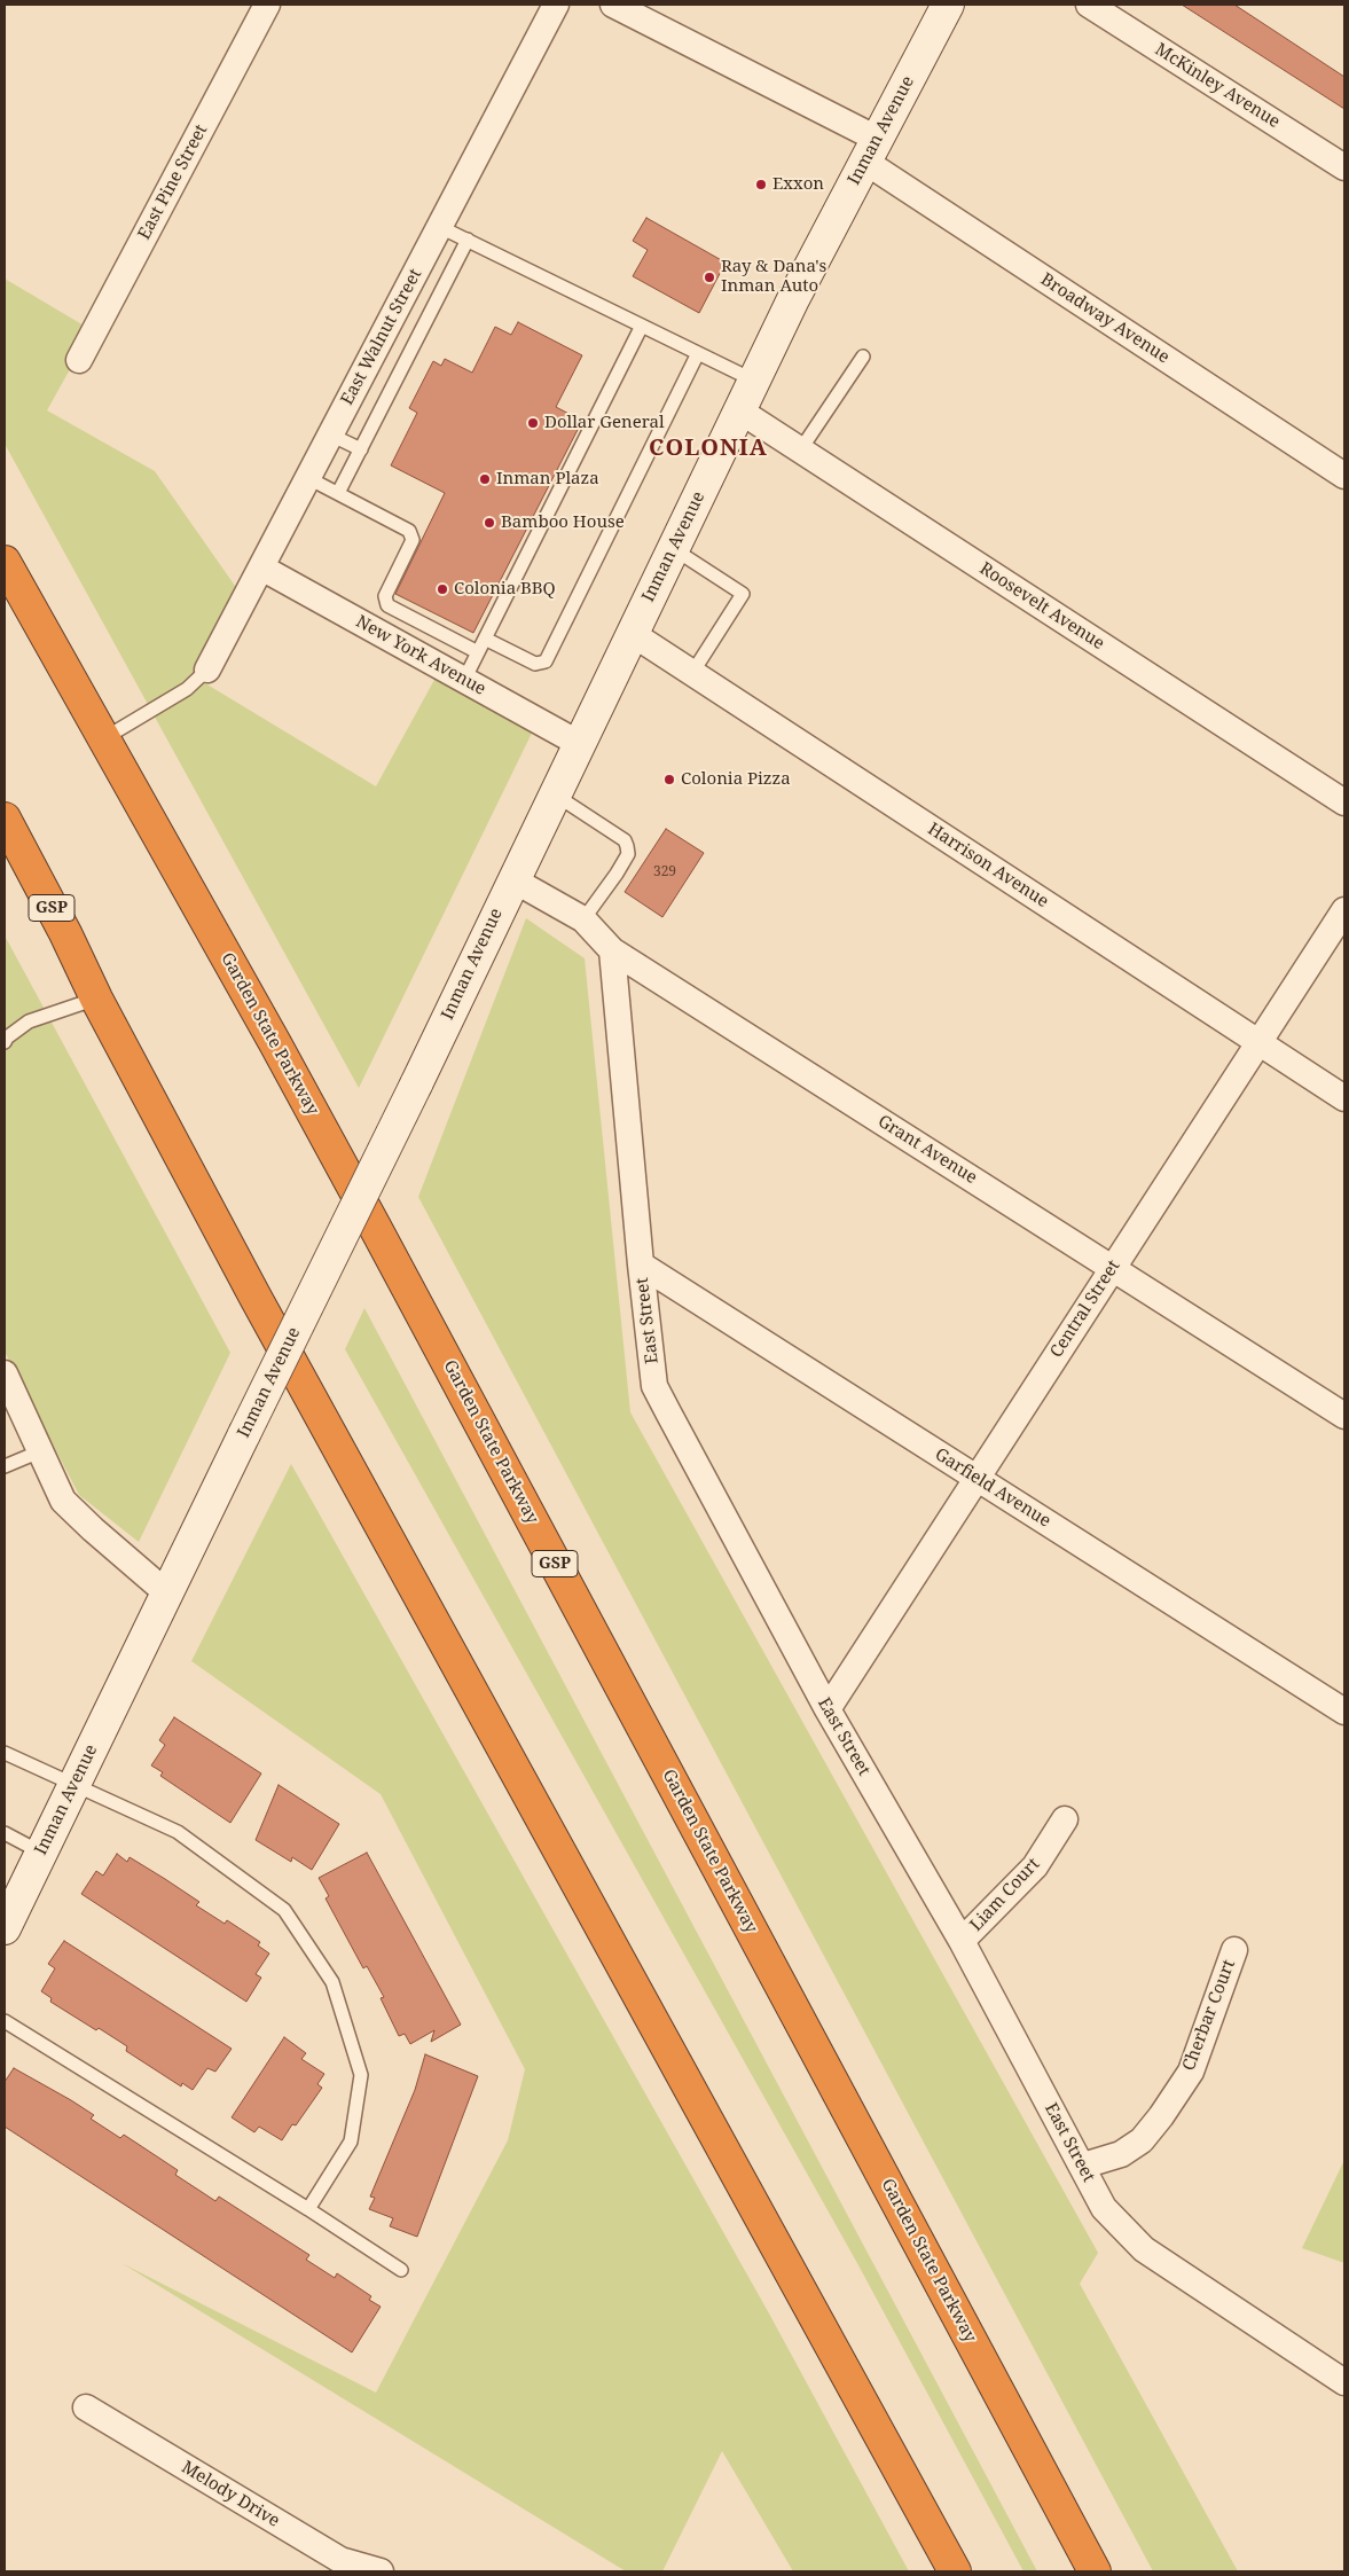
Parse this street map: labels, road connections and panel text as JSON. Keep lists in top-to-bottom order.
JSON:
{
  "streets": {
    "highway": ["GSP", "Garden State Parkway"],
    "main road": ["Inman Avenue"],
    "street": [
      "McKinley Avenue",
      "East Pine Street",
      "Broadway Avenue",
      "East Walnut Street",
      "Roosevelt Avenue",
      "New York Avenue",
      "Harrison Avenue",
      "Grant Avenue",
      "Central Street",
      "East Street",
      "Garfield Avenue",
      "Liam Court",
      "Cherbar Court",
      "Melody Drive"
    ]
  },
  "crossings": [
    ["Inman Avenue", "Broadway Avenue"],
    ["Inman Avenue", "Roosevelt Avenue"],
    ["Inman Avenue", "New York Avenue"],
    ["Inman Avenue", "Harrison Avenue"],
    ["Inman Avenue", "Grant Avenue"],
    ["East Walnut Street", "New York Avenue"],
    ["Harrison Avenue", "Central Street"],
    ["Grant Avenue", "Central Street"],
    ["Grant Avenue", "East Street"],
    ["Central Street", "East Street"],
    ["Central Street", "Garfield Avenue"],
    ["East Street", "Garfield Avenue"],
    ["East Street", "Liam Court"],
    ["East Street", "Cherbar Court"]
  ],
  "districts": ["COLONIA"],
  "places": [
    "Exxon",
    "Ray & Dana's Inman Auto",
    "Dollar General",
    "Inman Plaza",
    "Bamboo House",
    "Colonia BBQ",
    "Colonia Pizza"
  ],
  "house_numbers": ["329"]
}
